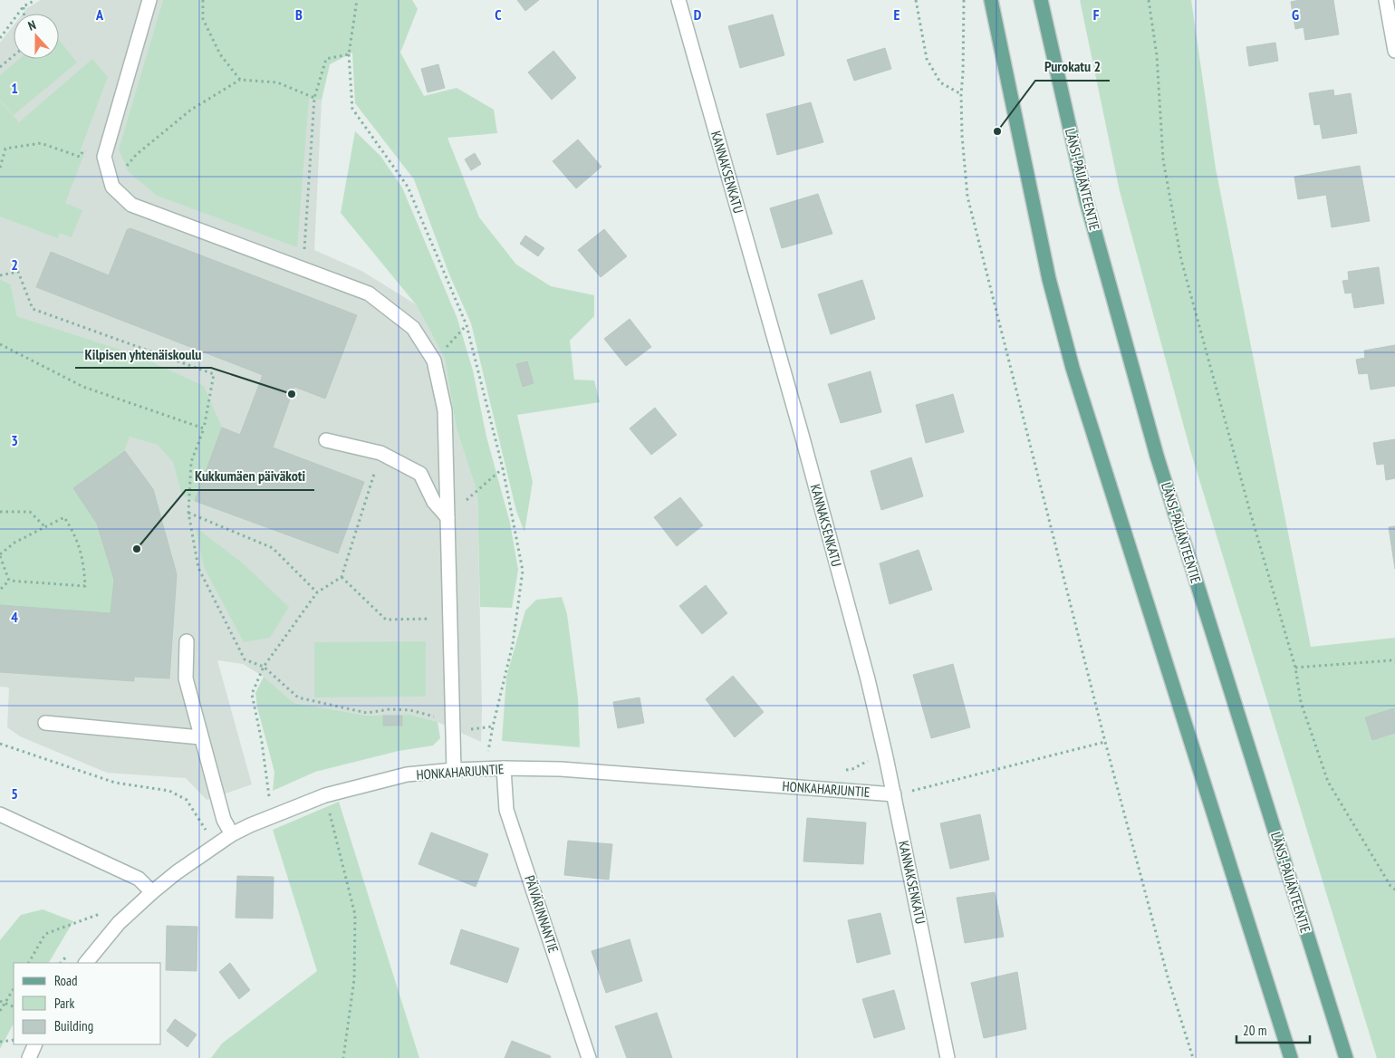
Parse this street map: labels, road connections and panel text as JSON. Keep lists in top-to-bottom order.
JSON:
{
  "streets": {
    "main road": ["LÄNSI-PÄIJÄNTEENTIE"],
    "street": ["KANNAKSENKATU", "HONKAHARJUNTIE", "PÄIVÄRINNANTIE"]
  },
  "crossings": [
    ["KANNAKSENKATU", "HONKAHARJUNTIE"],
    ["HONKAHARJUNTIE", "PÄIVÄRINNANTIE"]
  ],
  "places": ["Purokatu 2", "Kilpisen yhtenäiskoulu", "Kukkumäen päiväkoti"],
  "legend": ["Road", "Park", "Building"],
  "scale_bar": "20 m",
  "north": "top",
  "grid": {
    "columns": [
      "A",
      "B",
      "C",
      "D",
      "E",
      "F",
      "G"
    ],
    "rows": [
      "1",
      "2",
      "3",
      "4",
      "5"
    ]
  }
}
